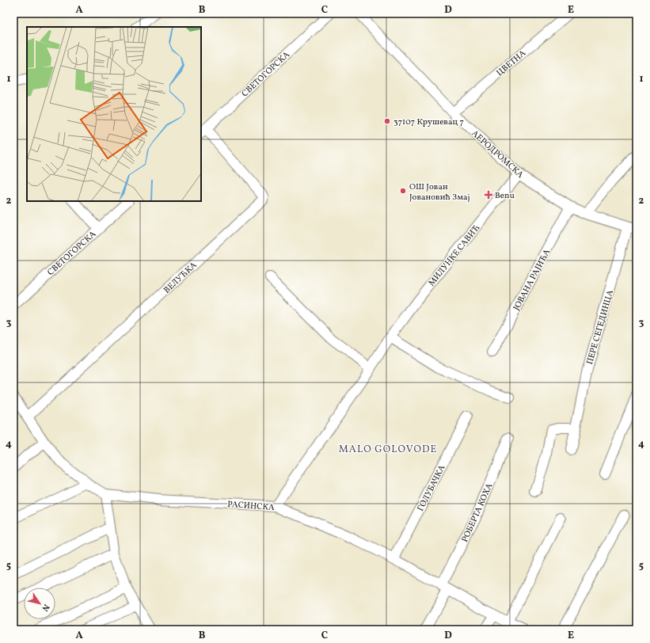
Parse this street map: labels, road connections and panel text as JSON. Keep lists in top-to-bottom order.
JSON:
{
  "streets": {
    "street": [
      "ЦВЕТНА",
      "СВЕТОГОРСКА",
      "АЕРОДРОМСКА",
      "МИЛУНКЕ САВИЋ",
      "ВЕЛУЋКА",
      "ЈОВАНА РАЈИЋА",
      "ПЕРЕ СЕГЕДИНЦА",
      "ГОЛУБАЧКА",
      "РАСИНСКА",
      "РОБЕРТА КОХА"
    ]
  },
  "crossings": [
    ["ЦВЕТНА", "АЕРОДРОМСКА"],
    ["СВЕТОГОРСКА", "ВЕЛУЋКА"],
    ["АЕРОДРОМСКА", "МИЛУНКЕ САВИЋ"],
    ["АЕРОДРОМСКА", "ЈОВАНА РАЈИЋА"],
    ["АЕРОДРОМСКА", "ПЕРЕ СЕГЕДИНЦА"],
    ["МИЛУНКЕ САВИЋ", "РАСИНСКА"],
    ["ВЕЛУЋКА", "РАСИНСКА"],
    ["ГОЛУБАЧКА", "РАСИНСКА"],
    ["РАСИНСКА", "РОБЕРТА КОХА"]
  ],
  "districts": ["MALO GOLOVODE"],
  "places": {
    "other": ["37107 Крушевац 7", "ОШ Јован Јовановић Змај"],
    "health": ["Benu"]
  },
  "north": "bottom right",
  "grid": {
    "columns": [
      "A",
      "B",
      "C",
      "D",
      "E"
    ],
    "rows": [
      "1",
      "2",
      "3",
      "4",
      "5"
    ]
  }
}
